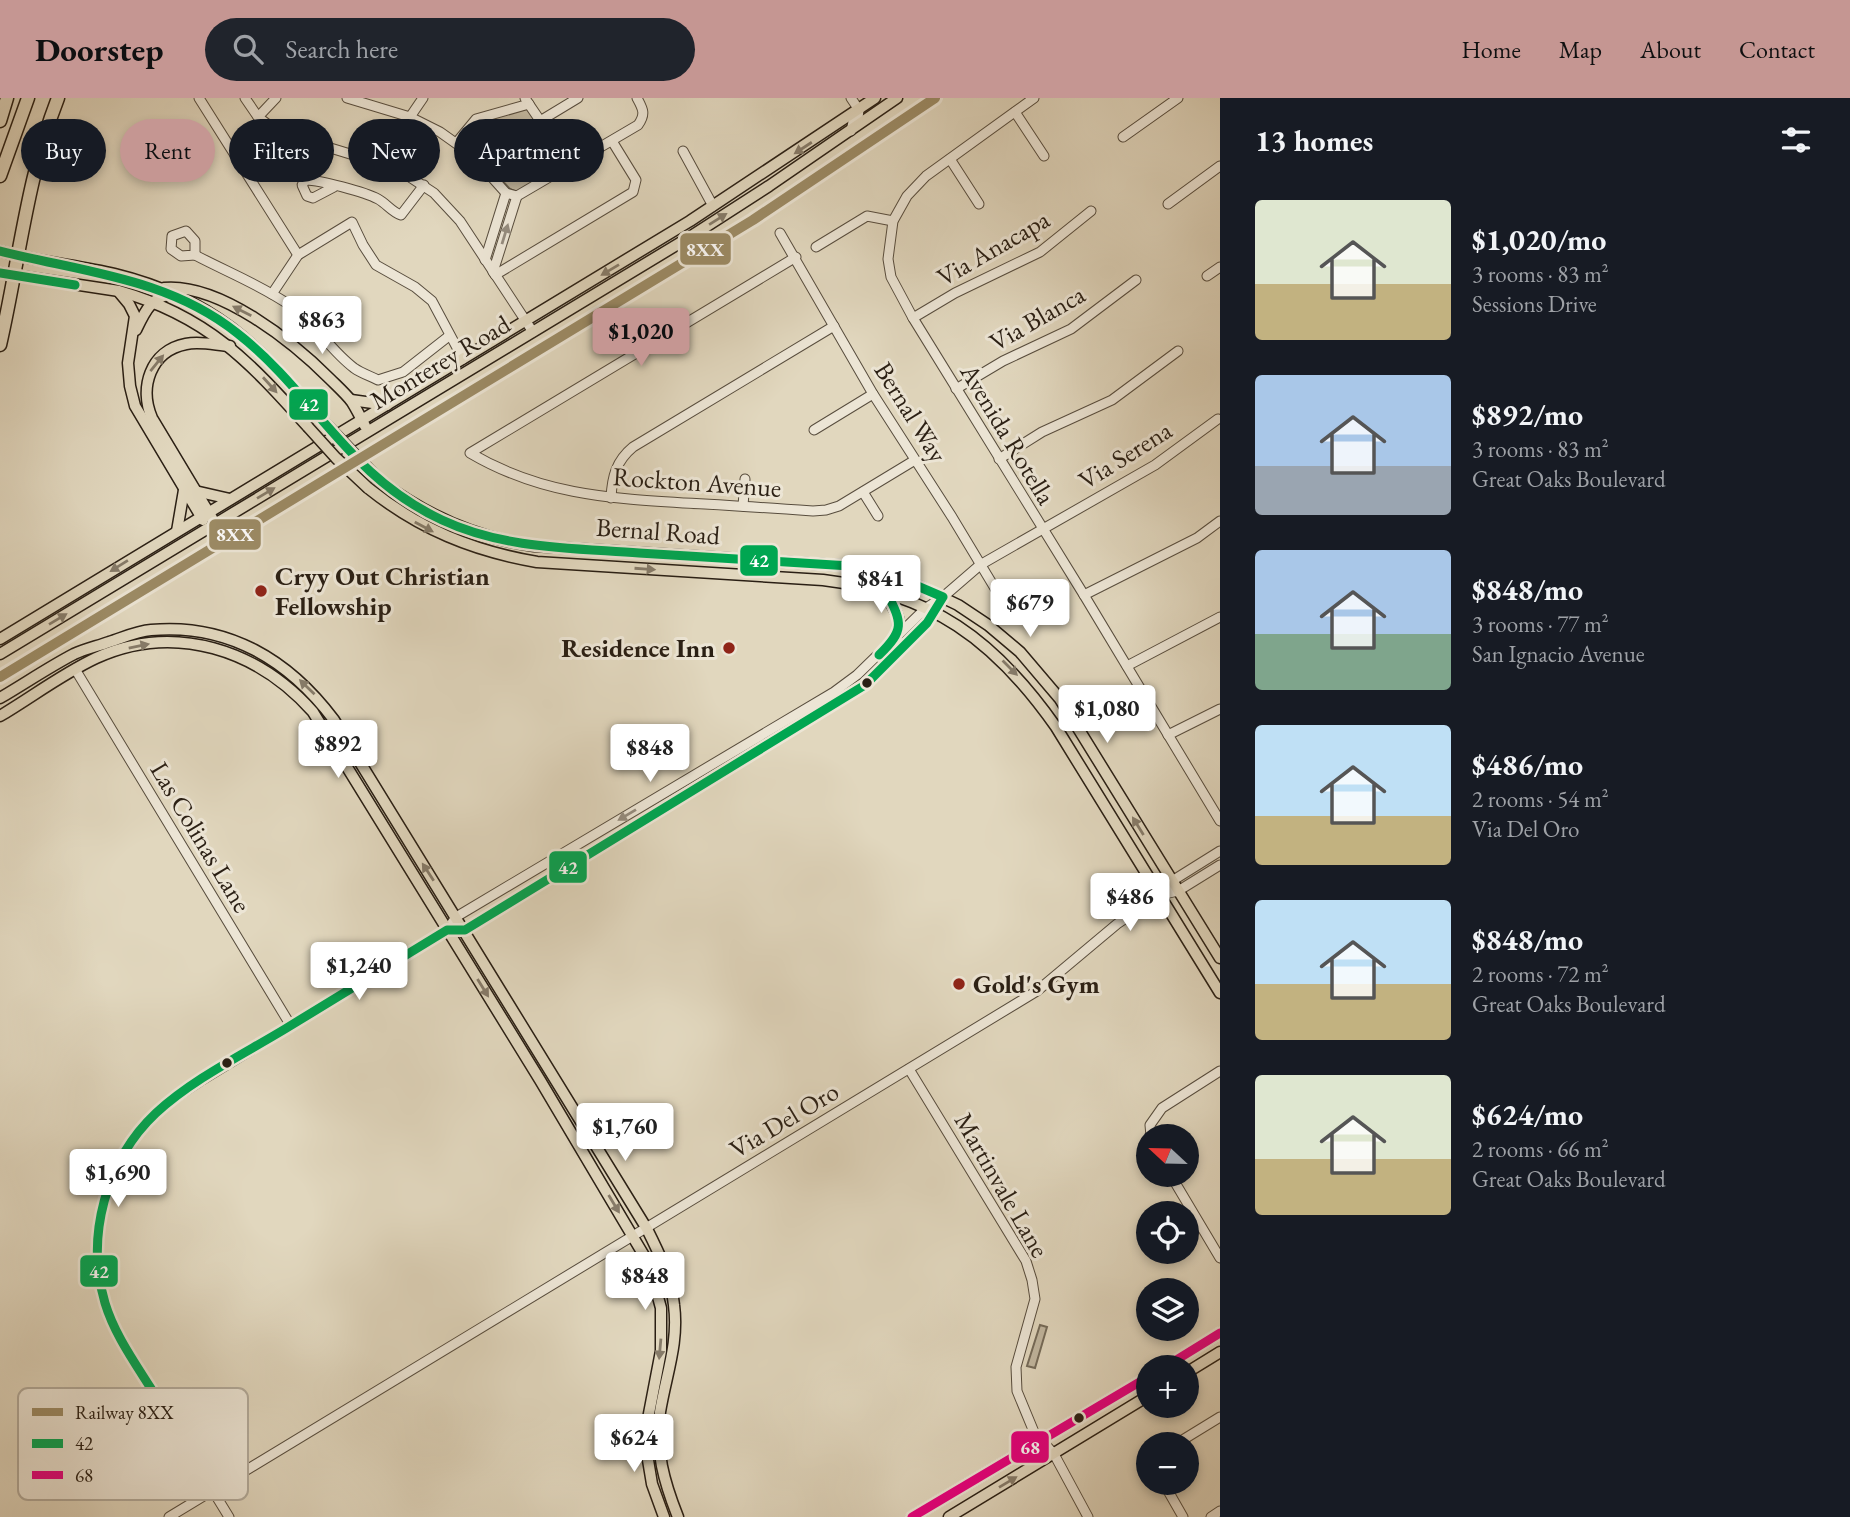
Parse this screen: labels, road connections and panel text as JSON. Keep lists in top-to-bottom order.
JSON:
{
  "streets": {
    "main road": ["Monterey Road", "Bernal Road"],
    "street": [
      "Via Anacapa",
      "Via Blanca",
      "Bernal Way",
      "Avenida Rotella",
      "Via Serena",
      "Rockton Avenue",
      "Las Colinas Lane",
      "Via Del Oro",
      "Martinvale Lane"
    ]
  },
  "crossings": [
    ["Via Anacapa", "Avenida Rotella"],
    ["Via Blanca", "Avenida Rotella"],
    ["Bernal Way", "Via Serena"],
    ["Bernal Way", "Rockton Avenue"],
    ["Avenida Rotella", "Via Serena"],
    ["Via Serena", "Bernal Road"],
    ["Bernal Road", "Via Del Oro"],
    ["Via Del Oro", "Martinvale Lane"]
  ],
  "places": ["Cryy Out Christian Fellowship", "Residence Inn", "Gold's Gym"],
  "lines": ["rail line 8XX", "transit line 42", "transit line 68"],
  "legend": ["Railway 8XX", "42", "68"],
  "north": "left",
  "page": {
    "header": "Doorstep",
    "search": "Search here",
    "nav": [
      "Home",
      "Map",
      "About",
      "Contact"
    ],
    "heading": "13 homes",
    "chip": [
      "Buy",
      "Rent",
      "Filters",
      "New",
      "Apartment"
    ],
    "list": [
      {
        "name": "$1,020/mo",
        "note": "3 rooms · 83 m² · Sessions Drive"
      },
      {
        "name": "$892/mo",
        "note": "3 rooms · 83 m² · Great Oaks Boulevard"
      },
      {
        "name": "$848/mo",
        "note": "3 rooms · 77 m² · San Ignacio Avenue"
      },
      {
        "name": "$486/mo",
        "note": "2 rooms · 54 m² · Via Del Oro"
      },
      {
        "name": "$848/mo",
        "note": "2 rooms · 72 m² · Great Oaks Boulevard"
      },
      {
        "name": "$624/mo",
        "note": "2 rooms · 66 m² · Great Oaks Boulevard"
      }
    ],
    "price": [
      "$863",
      "$1,020",
      "$841",
      "$679",
      "$1,080",
      "$892",
      "$848",
      "$486",
      "$1,240",
      "$1,760",
      "$1,690",
      "$848",
      "$624"
    ],
    "map_buttons": ["+", "−"]
  }
}
